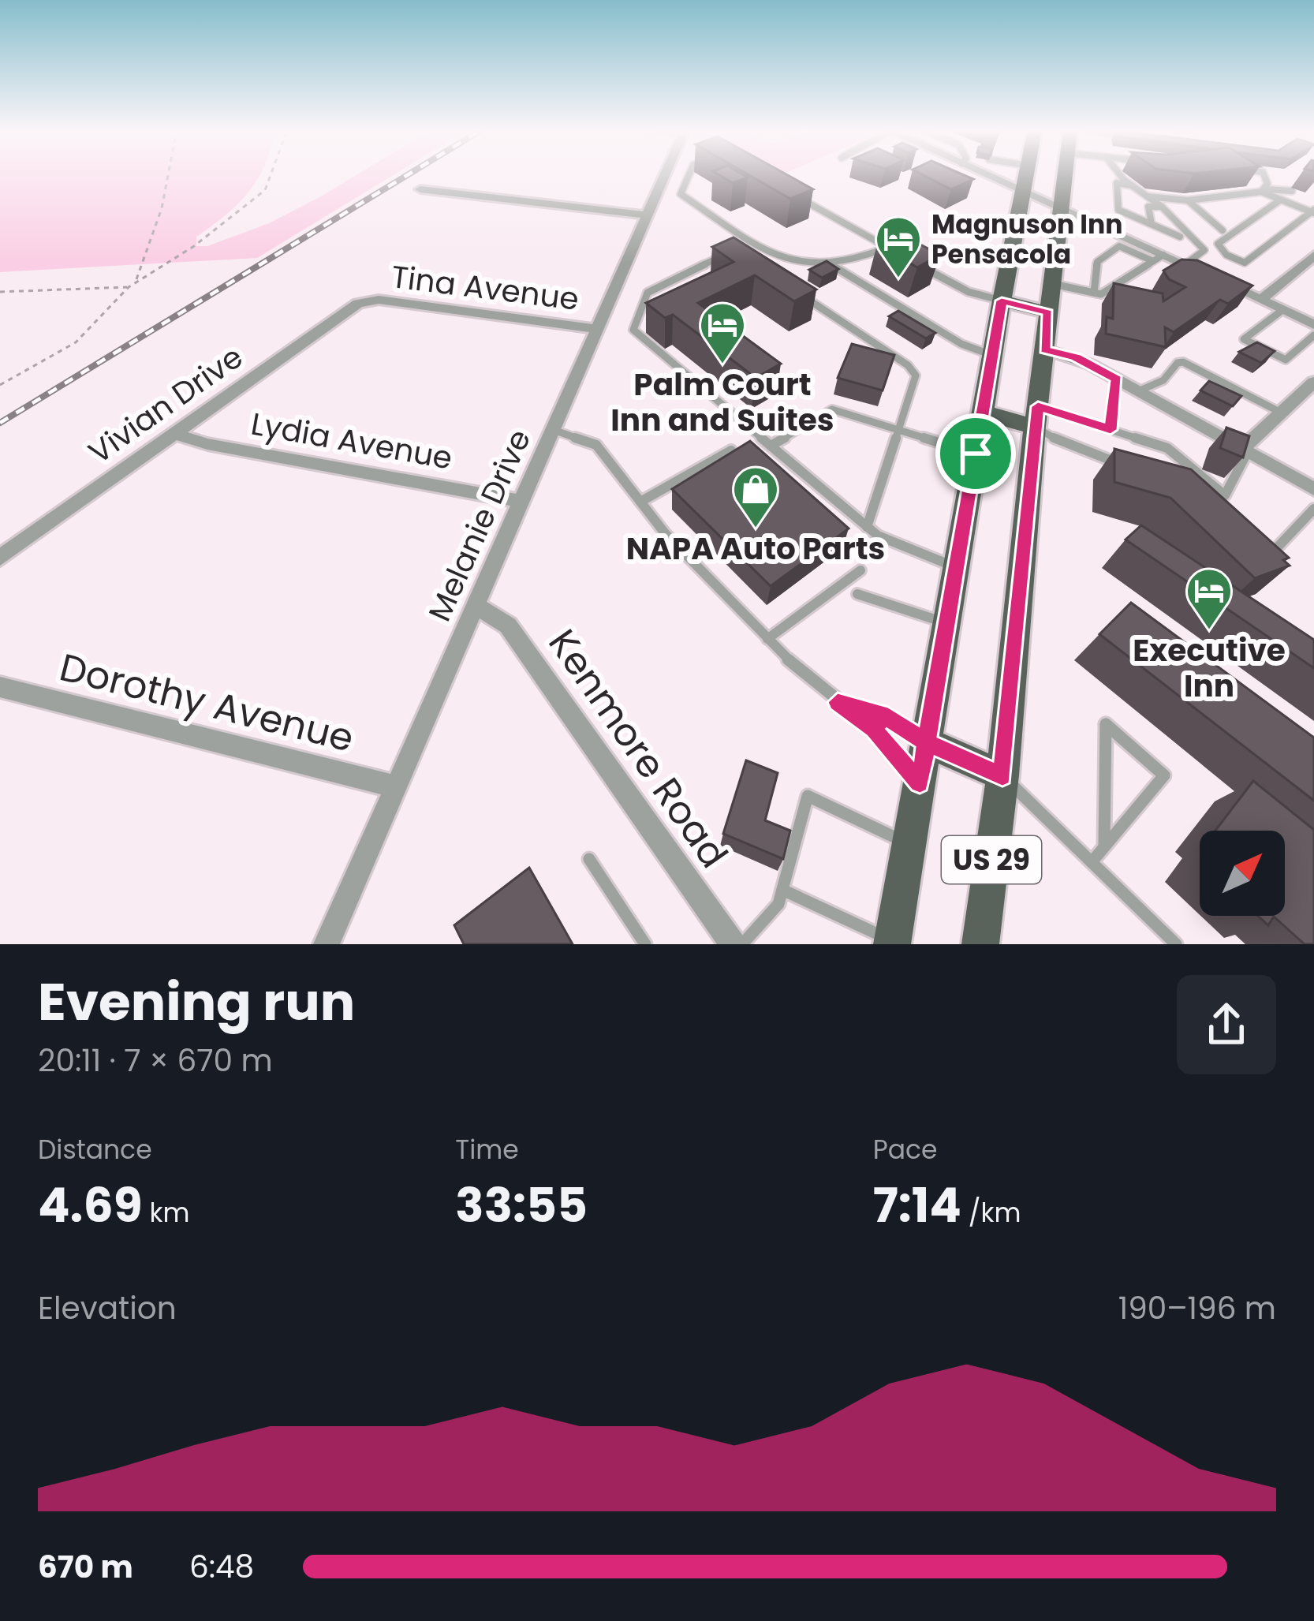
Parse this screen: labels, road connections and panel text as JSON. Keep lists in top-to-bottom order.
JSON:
{
  "streets": {
    "main road": ["US 29"],
    "street": [
      "Tina Avenue",
      "Vivian Drive",
      "Lydia Avenue",
      "Melanie Drive",
      "Dorothy Avenue",
      "Kenmore Road"
    ]
  },
  "crossings": [
    ["Tina Avenue", "Vivian Drive"],
    ["Tina Avenue", "Melanie Drive"],
    ["Vivian Drive", "Lydia Avenue"],
    ["Lydia Avenue", "Melanie Drive"],
    ["Melanie Drive", "Dorothy Avenue"],
    ["Melanie Drive", "Kenmore Road"]
  ],
  "places": {
    "hotel": ["Magnuson Inn Pensacola", "Palm Court Inn and Suites", "Executive Inn"],
    "shop": ["NAPA Auto Parts"]
  },
  "north": "top right",
  "page": {
    "heading": ["Evening run", "20:11 · 7 × 670 m"],
    "stats": [
      ["Distance", "4.69 km"],
      ["Time", "33:55"],
      ["Pace", "7:14 /km"]
    ],
    "chart": ["Elevation", "190–196 m"],
    "list": [
      {
        "name": "670 m",
        "note": "6:48"
      }
    ]
  }
}
